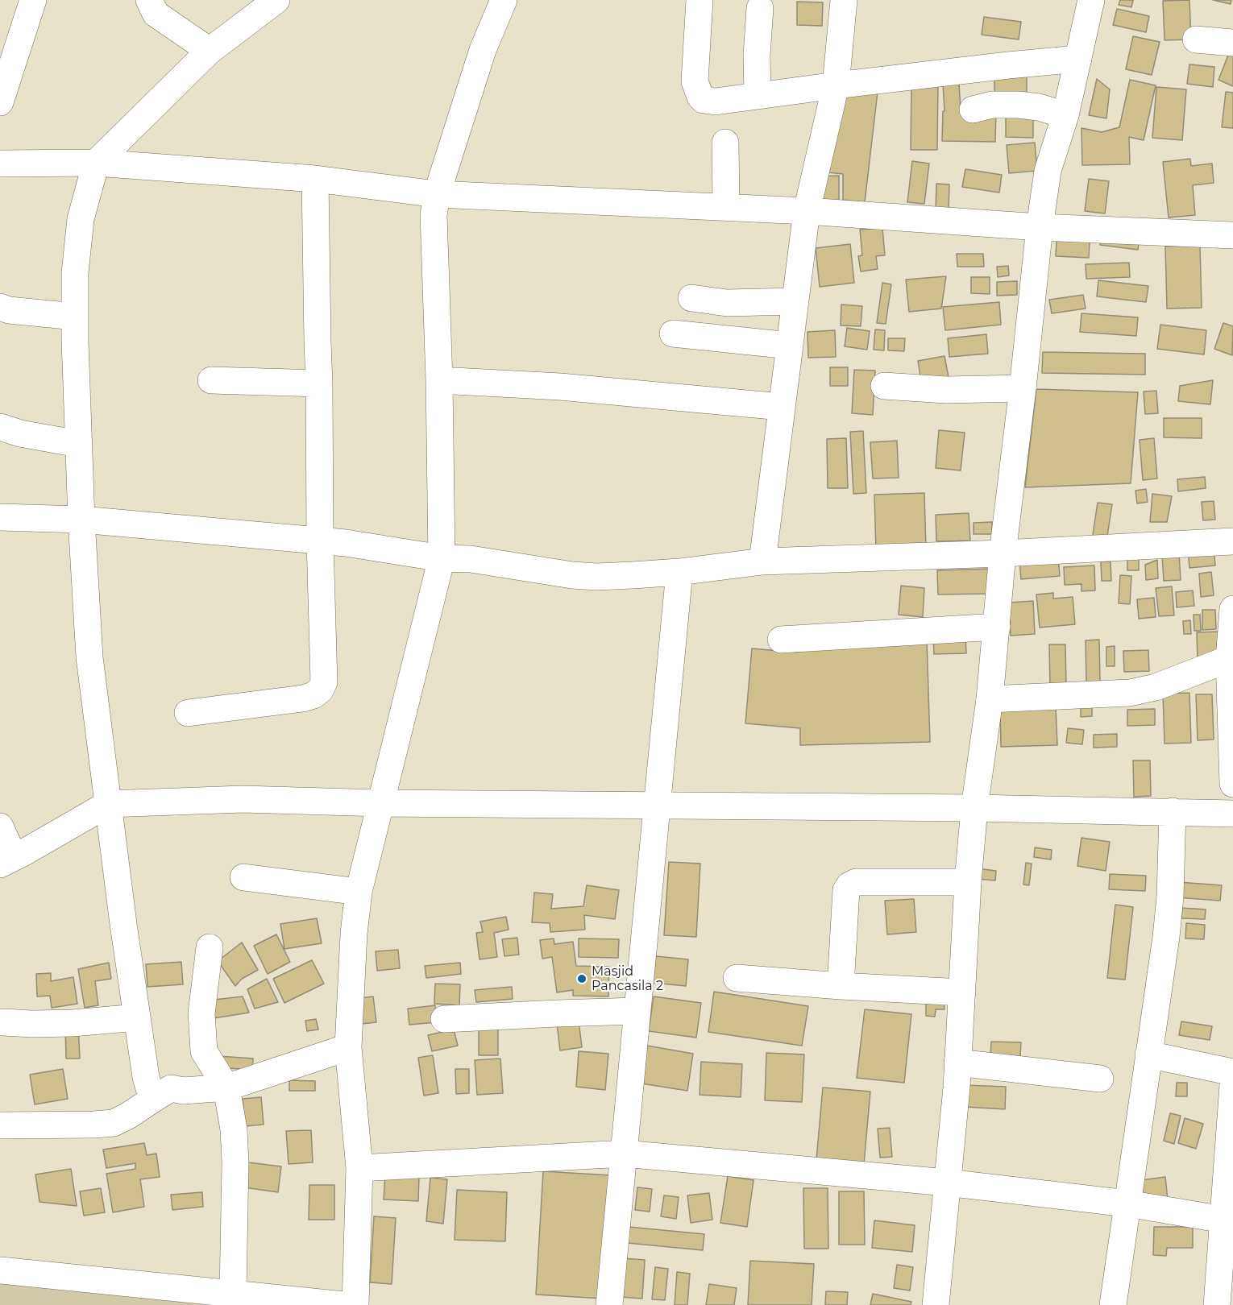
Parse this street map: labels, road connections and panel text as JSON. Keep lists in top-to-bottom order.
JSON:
{
  "places": ["Masjid Pancasila 2"]
}
